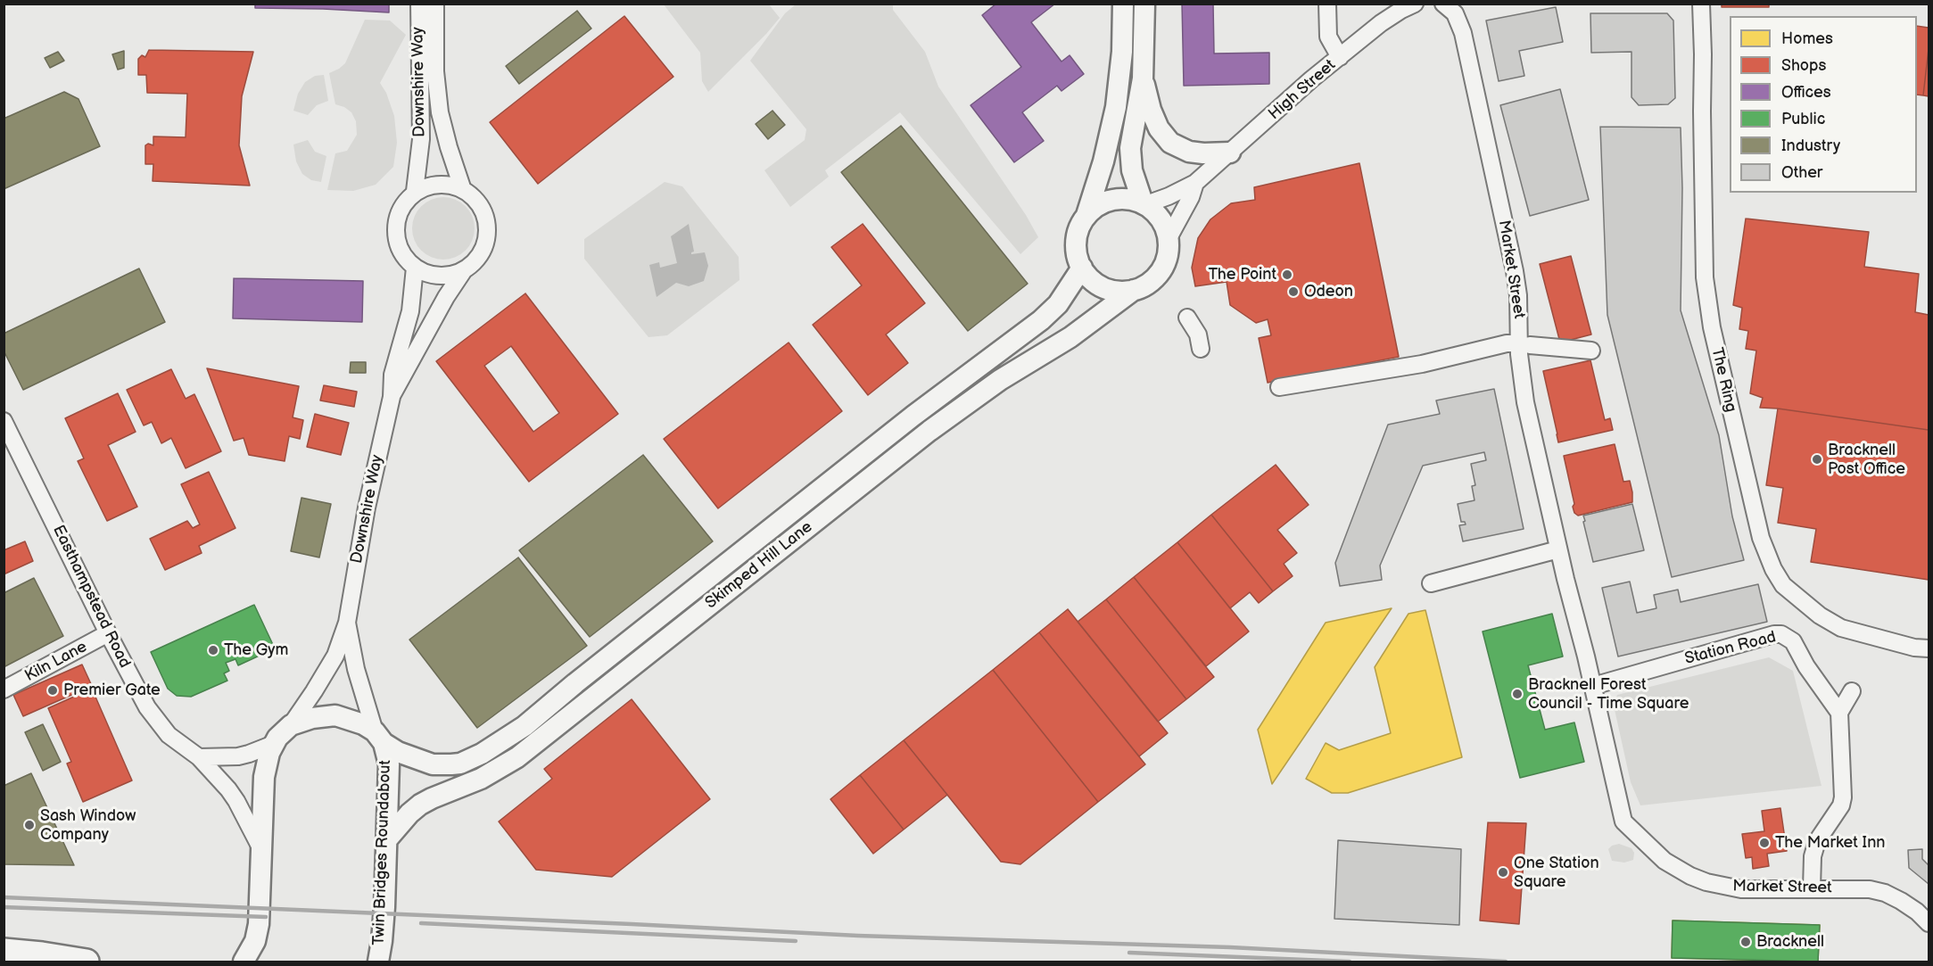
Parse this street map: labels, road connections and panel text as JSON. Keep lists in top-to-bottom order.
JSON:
{
  "streets": {
    "main road": ["Skimped Hill Lane", "Twin Bridges Roundabout"],
    "street": [
      "Downshire Way",
      "High Street",
      "Market Street",
      "The Ring",
      "Easthampstead Road",
      "Station Road",
      "Kiln Lane"
    ]
  },
  "crossings": [
    ["Downshire Way", "Skimped Hill Lane"],
    ["Downshire Way", "Twin Bridges Roundabout"],
    ["High Street", "Skimped Hill Lane"],
    ["Market Street", "Station Road"],
    ["Skimped Hill Lane", "Twin Bridges Roundabout"],
    ["Easthampstead Road", "Kiln Lane"]
  ],
  "places": [
    "The Point",
    "Odeon",
    "Bracknell Post Office",
    "The Gym",
    "Premier Gate",
    "Bracknell Forest Council - Time Square",
    "Sash Window Company",
    "The Market Inn",
    "One Station Square",
    "Bracknell"
  ],
  "legend": [
    "Homes",
    "Shops",
    "Offices",
    "Public",
    "Industry",
    "Other"
  ]
}
